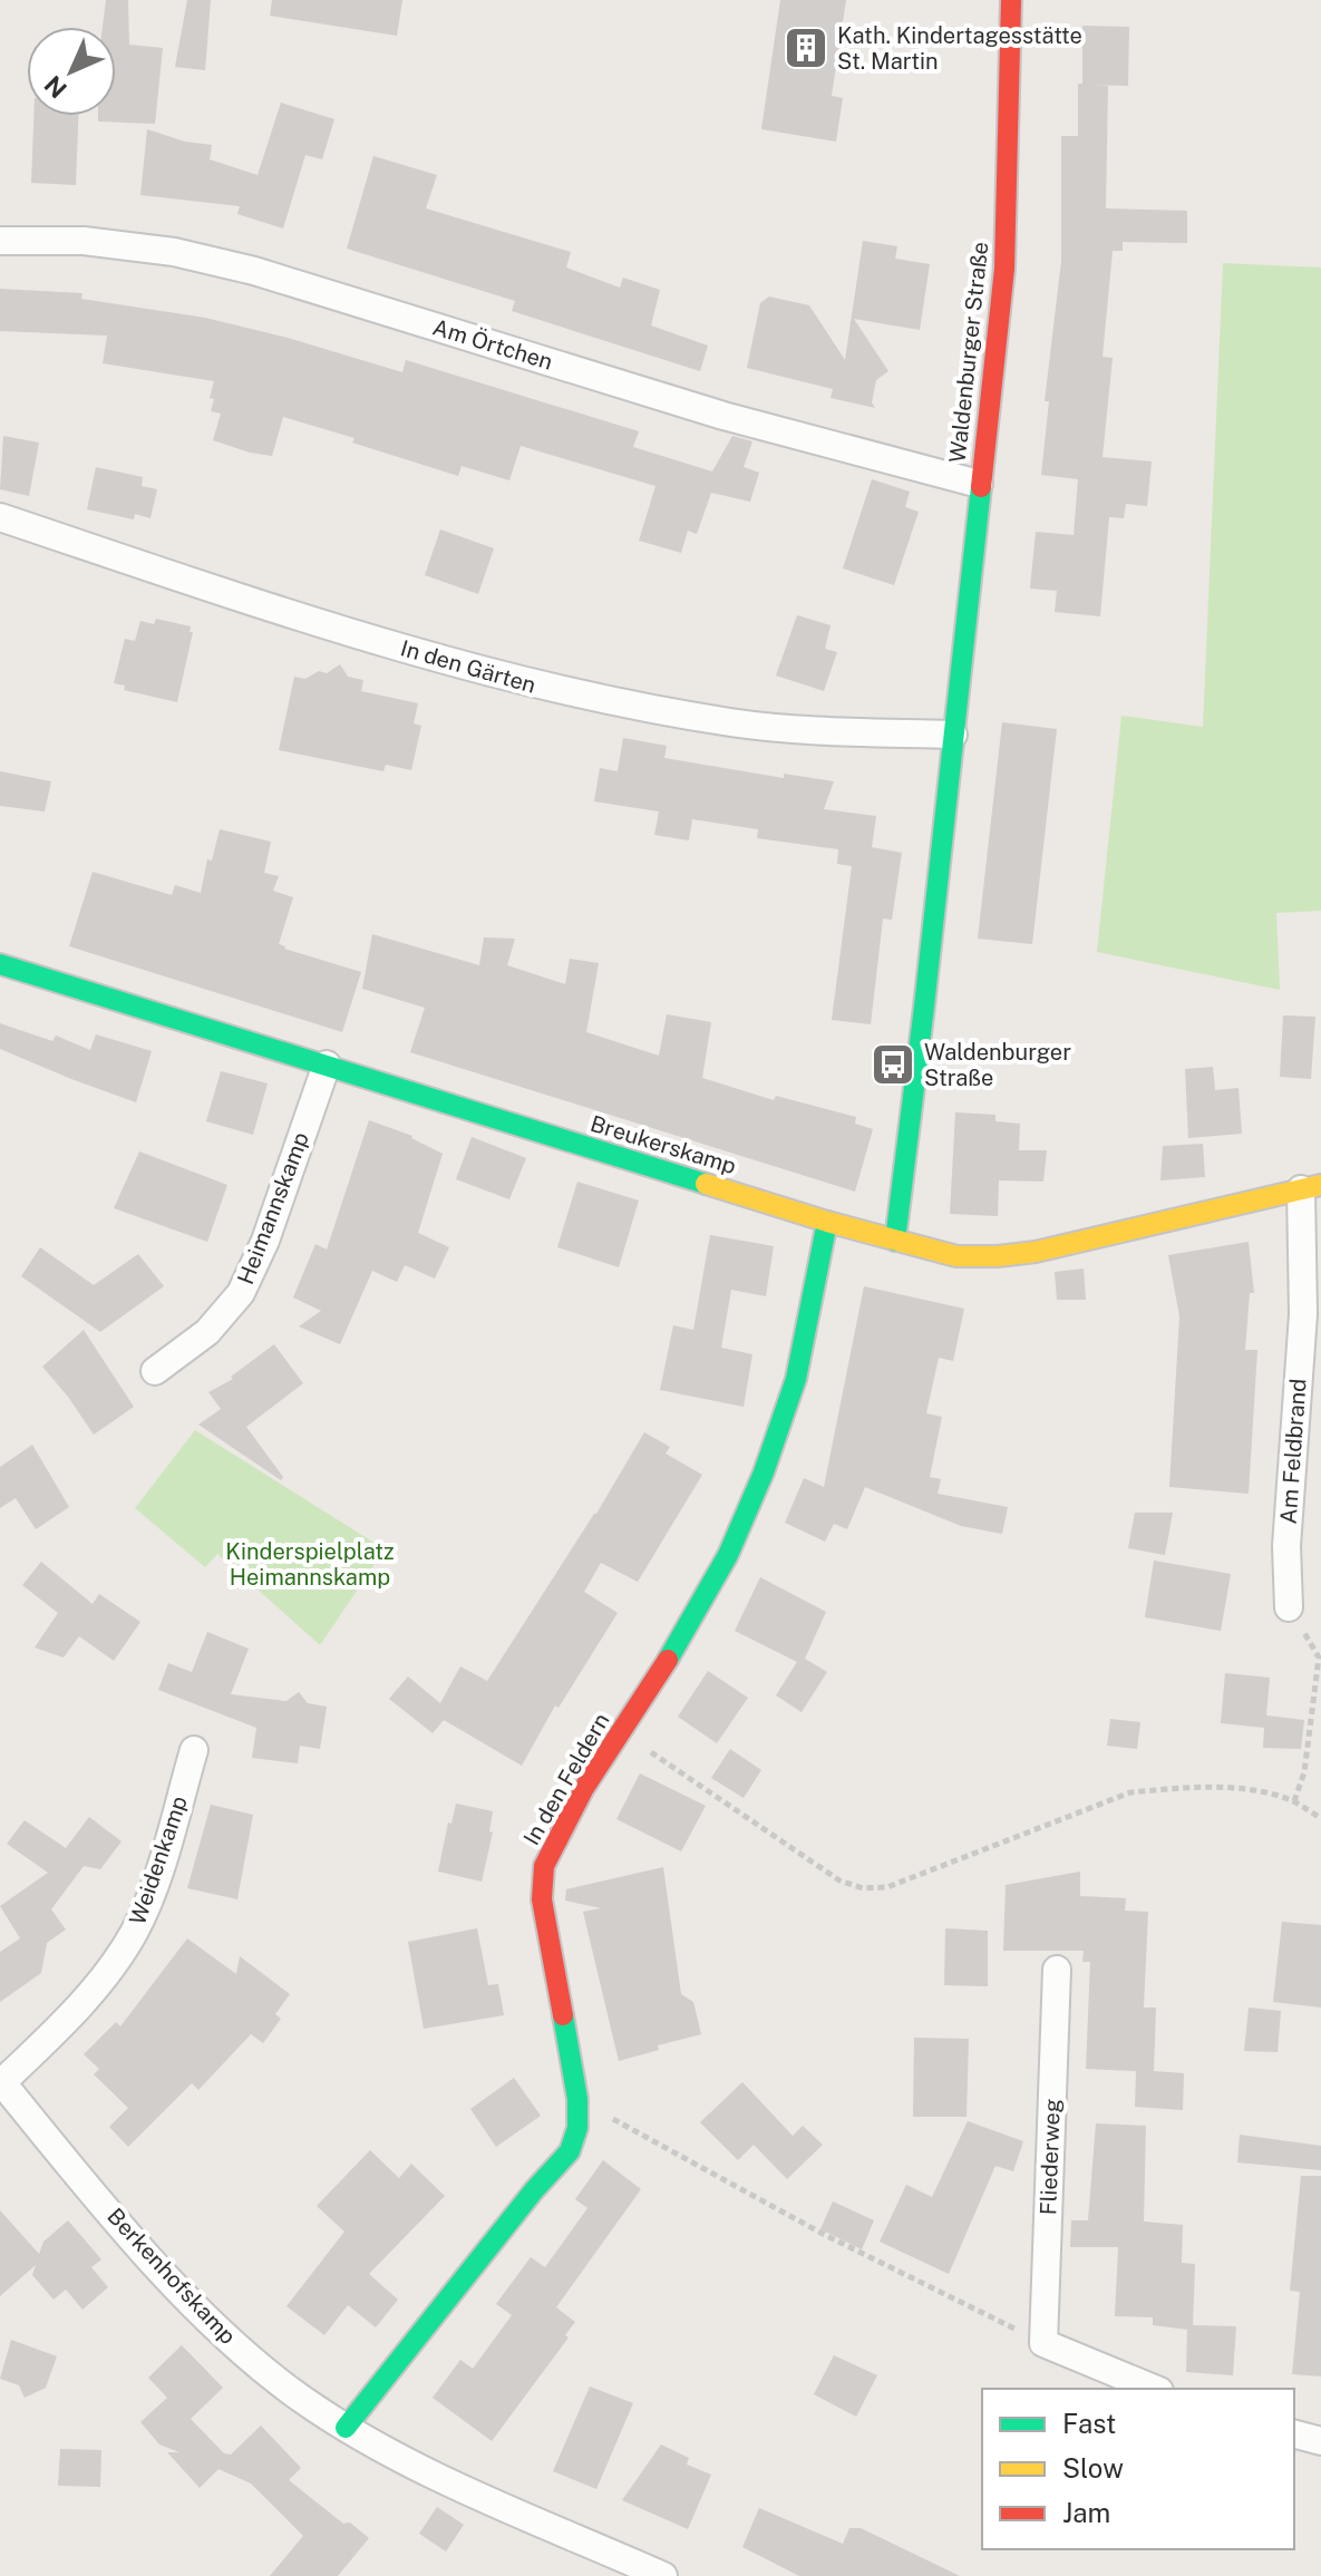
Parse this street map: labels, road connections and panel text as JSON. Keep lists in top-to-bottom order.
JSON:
{
  "streets": {
    "street": [
      "Am Örtchen",
      "Waldenburger Straße",
      "In den Gärten",
      "Breukerskamp",
      "Heimannskamp",
      "Am Feldbrand",
      "In den Feldern",
      "Weidenkamp",
      "Fliederweg",
      "Berkenhofskamp"
    ]
  },
  "crossings": [
    ["Am Örtchen", "Waldenburger Straße"],
    ["Waldenburger Straße", "In den Gärten"],
    ["Waldenburger Straße", "Breukerskamp"],
    ["Breukerskamp", "Heimannskamp"],
    ["Breukerskamp", "Am Feldbrand"],
    ["Breukerskamp", "In den Feldern"],
    ["In den Feldern", "Berkenhofskamp"],
    ["Weidenkamp", "Berkenhofskamp"]
  ],
  "parks": ["Kinderspielplatz Heimannskamp"],
  "places": {
    "building": ["Kath. Kindertagesstätte St. Martin"],
    "bus stop": ["Waldenburger Straße"]
  },
  "legend": ["Fast", "Slow", "Jam"],
  "north": "bottom left"
}
